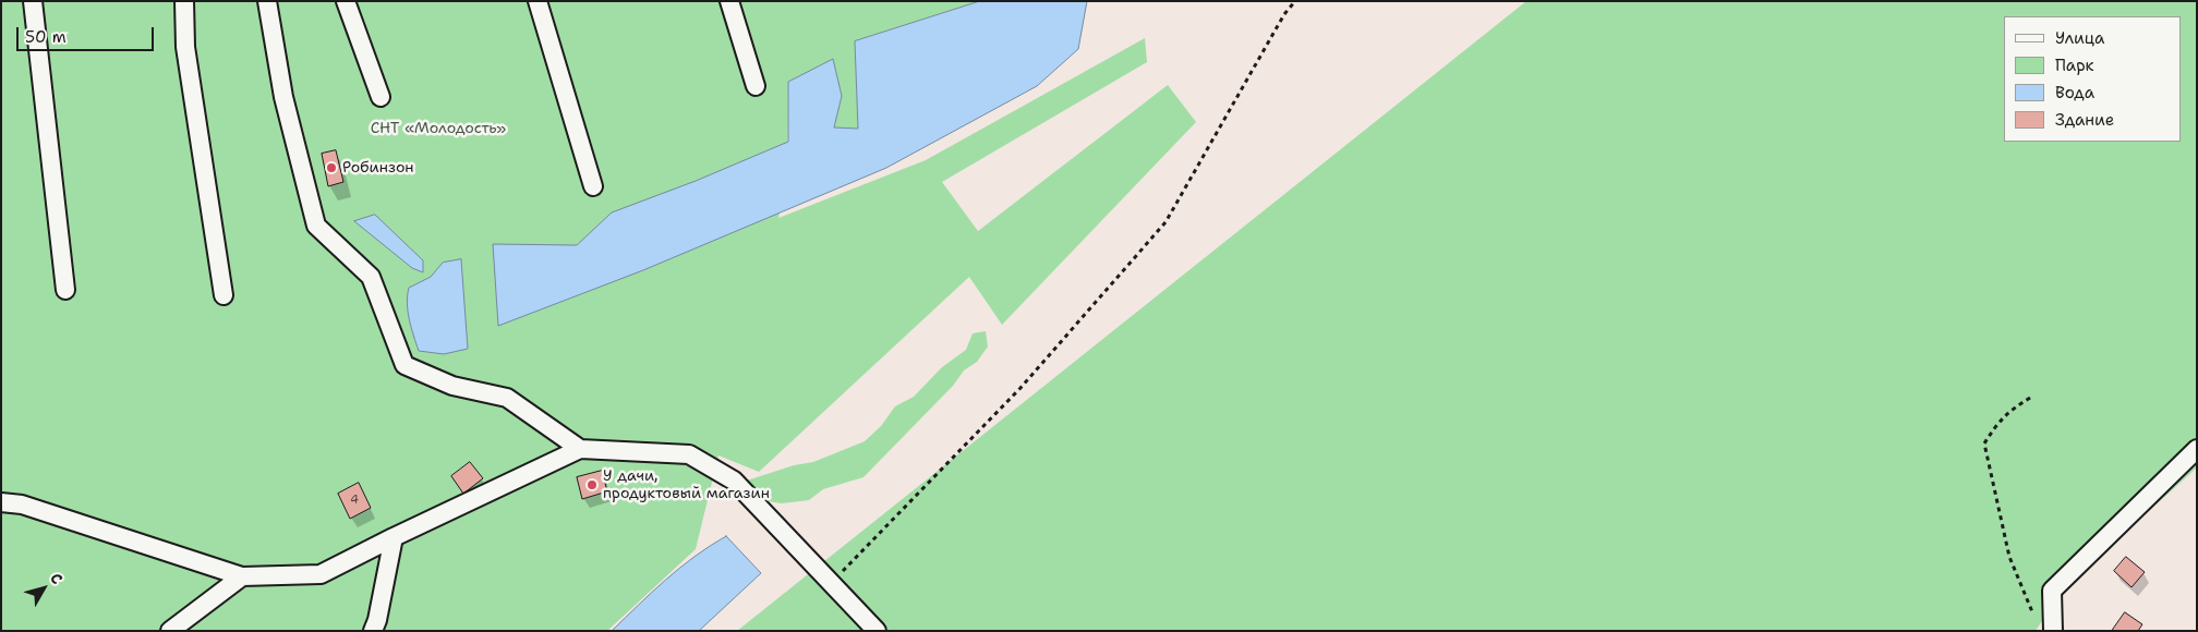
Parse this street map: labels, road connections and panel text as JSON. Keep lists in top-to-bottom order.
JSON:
{
  "parks": ["СНТ «Молодость»"],
  "places": ["Робинзон", "У дачи, продуктовый магазин"],
  "house_numbers": ["4"],
  "legend": [
    "Улица",
    "Парк",
    "Вода",
    "Здание"
  ],
  "scale_bar": "50 m",
  "north": "top right"
}
